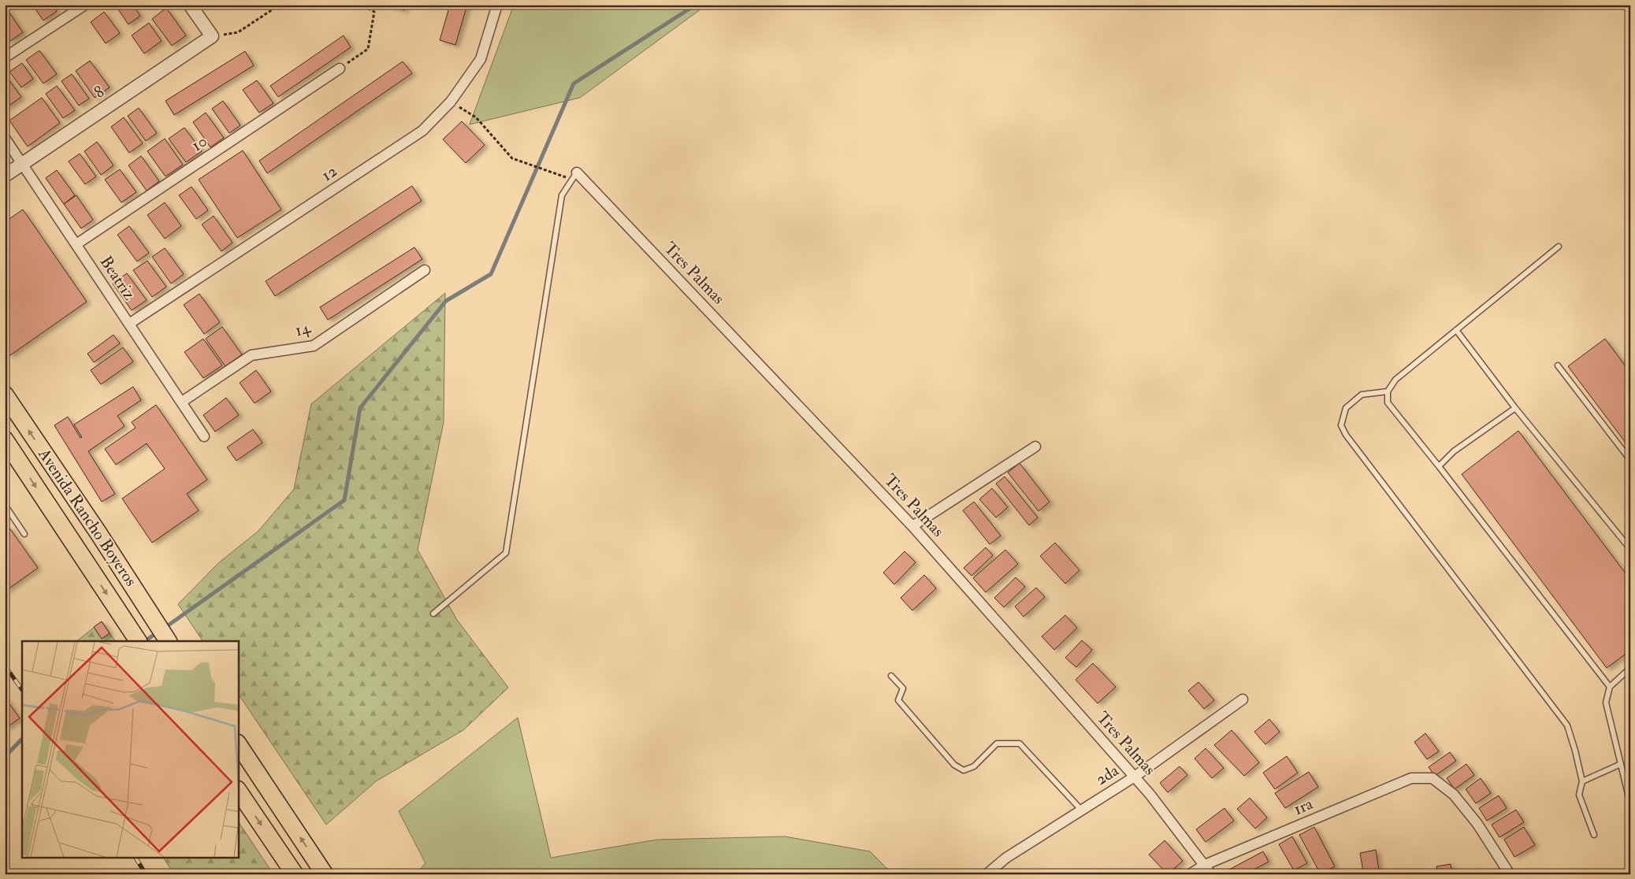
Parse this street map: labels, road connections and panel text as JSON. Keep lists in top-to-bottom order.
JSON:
{
  "streets": {
    "highway": ["Avenida Rancho Boyeros"],
    "street": [
      "8",
      "10",
      "12",
      "Tres Palmas",
      "Beatriz",
      "14",
      "2da",
      "1ra"
    ]
  },
  "crossings": [
    ["8", "Beatriz"],
    ["10", "Beatriz"],
    ["12", "Beatriz"],
    ["Tres Palmas", "2da"],
    ["Tres Palmas", "1ra"],
    ["Beatriz", "14"]
  ]
}
